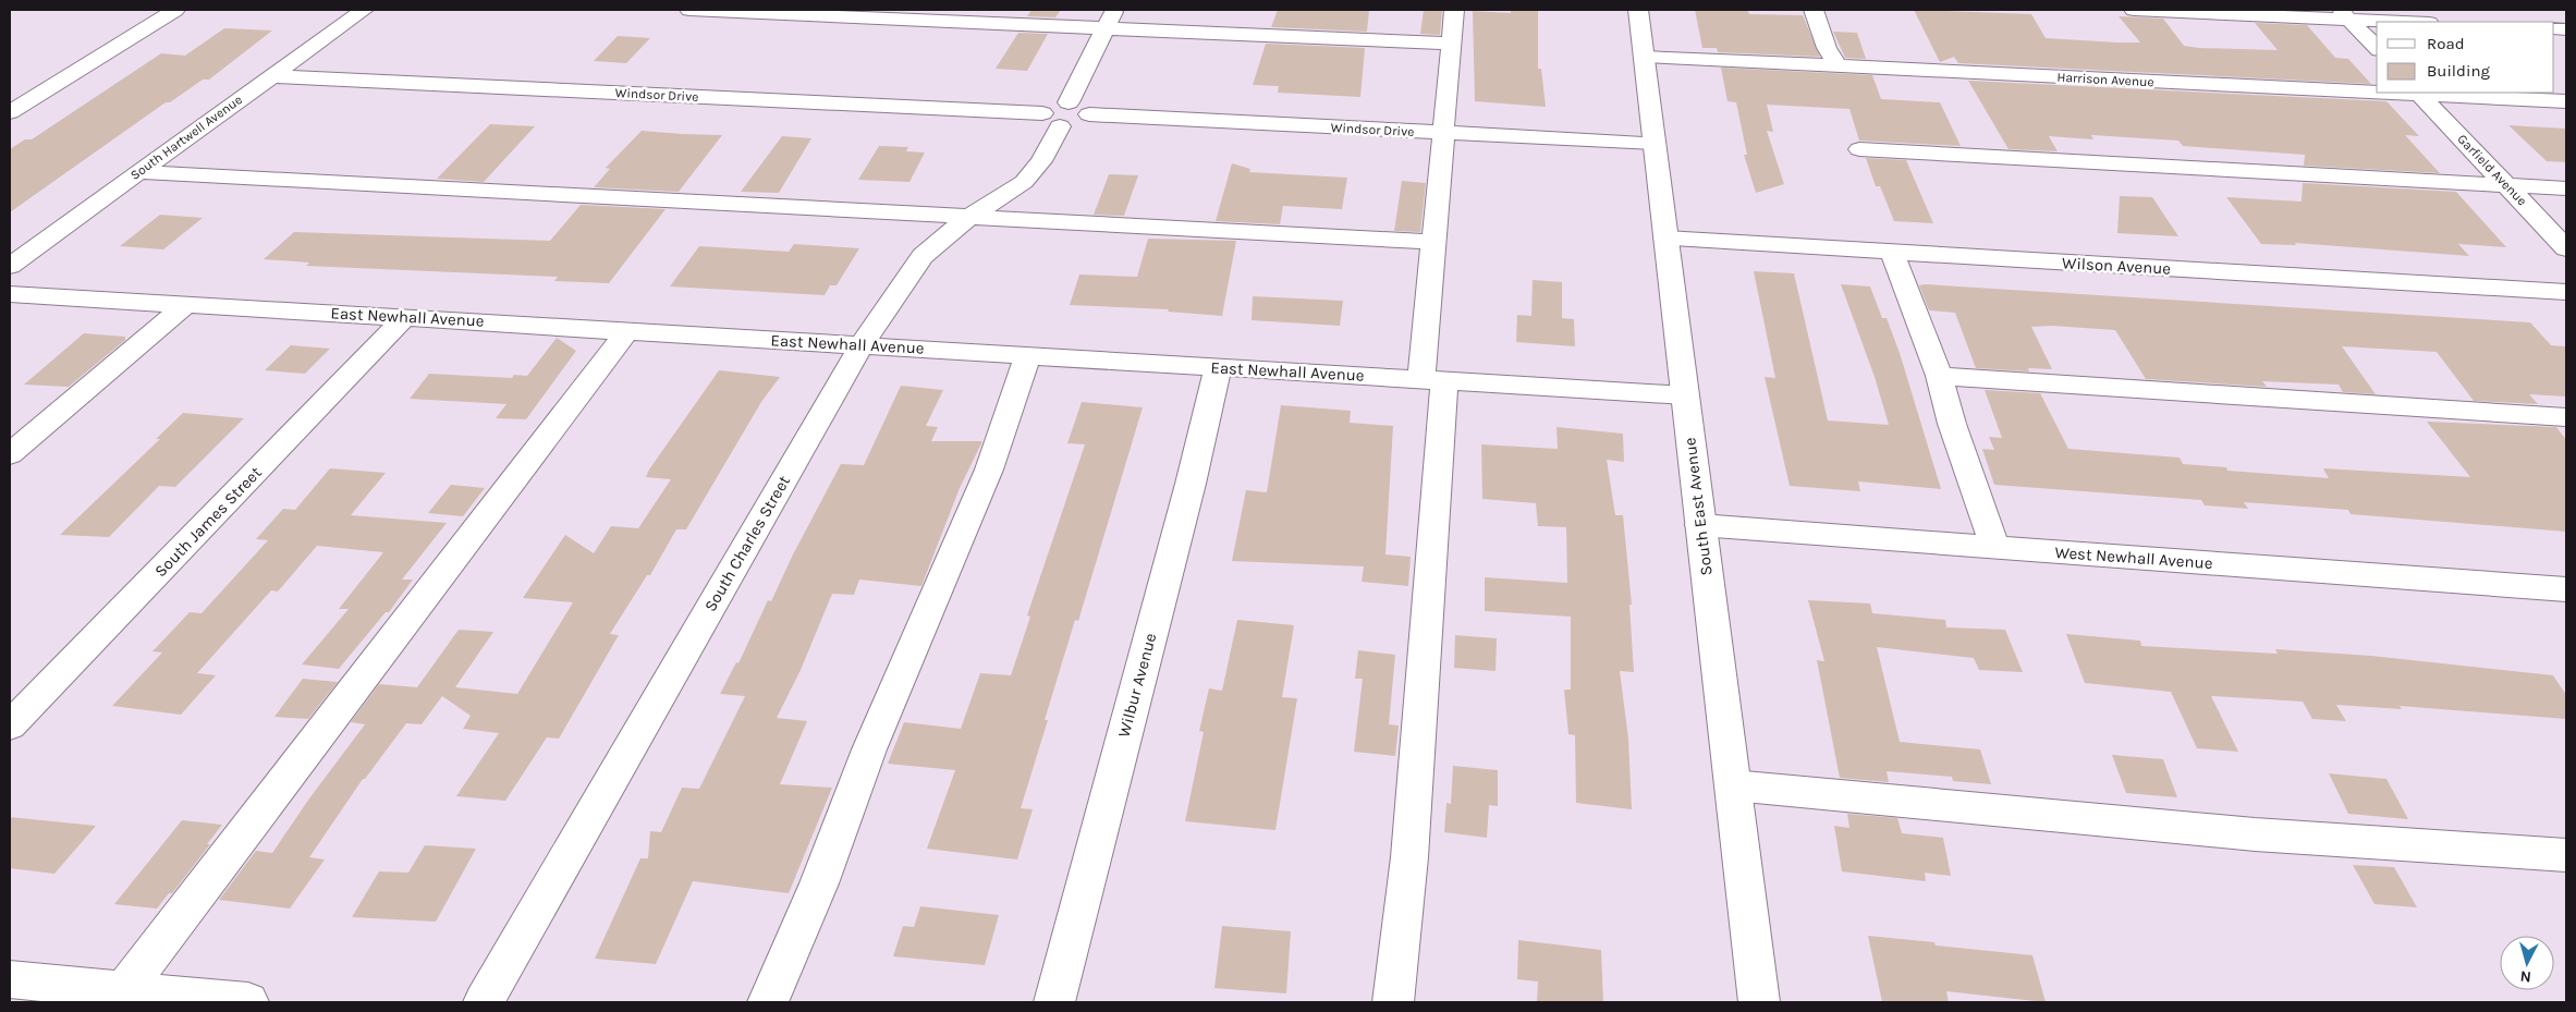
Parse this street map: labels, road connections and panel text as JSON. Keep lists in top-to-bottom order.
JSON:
{
  "streets": {
    "street": [
      "Harrison Avenue",
      "Windsor Drive",
      "South Hartwell Avenue",
      "Garfield Avenue",
      "Wilson Avenue",
      "East Newhall Avenue",
      "South East Avenue",
      "South James Street",
      "South Charles Street",
      "West Newhall Avenue",
      "Wilbur Avenue"
    ]
  },
  "crossings": [
    ["Harrison Avenue", "Garfield Avenue"],
    ["Harrison Avenue", "South East Avenue"],
    ["Windsor Drive", "South Hartwell Avenue"],
    ["Windsor Drive", "South East Avenue"],
    ["Windsor Drive", "South Charles Street"],
    ["Wilson Avenue", "South East Avenue"],
    ["East Newhall Avenue", "South East Avenue"],
    ["East Newhall Avenue", "South James Street"],
    ["East Newhall Avenue", "South Charles Street"],
    ["East Newhall Avenue", "Wilbur Avenue"],
    ["South East Avenue", "West Newhall Avenue"]
  ],
  "legend": ["Road", "Building"],
  "north": "bottom"
}
